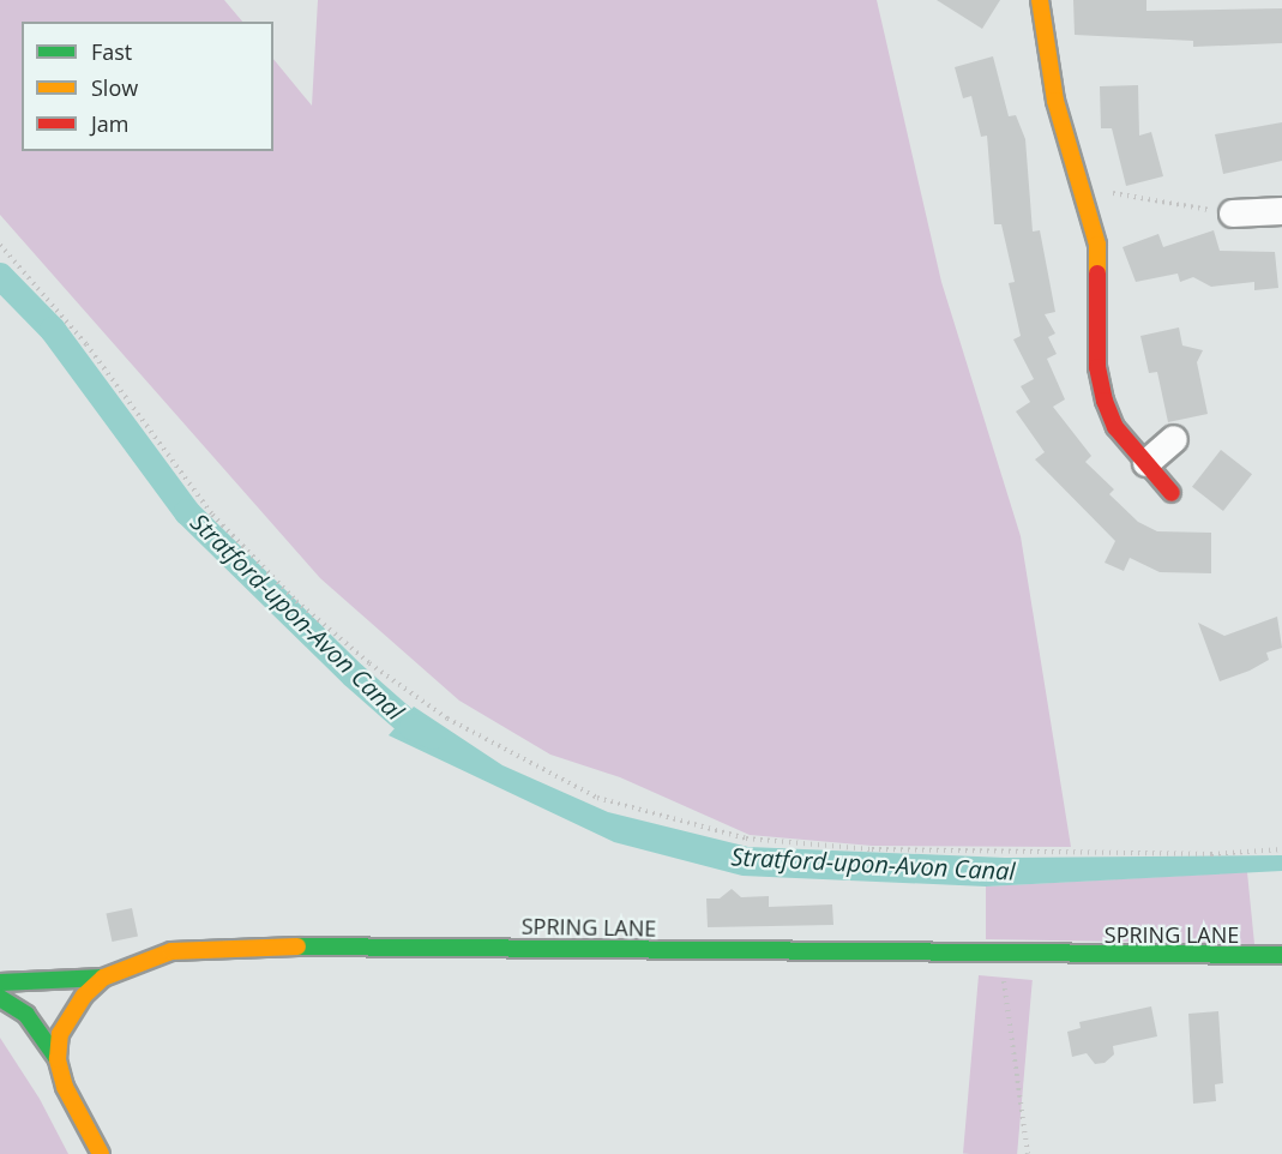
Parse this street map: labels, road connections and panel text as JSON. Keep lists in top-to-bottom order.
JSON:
{
  "streets": {
    "main road": ["SPRING LANE"]
  },
  "water": ["Stratford-upon-Avon Canal"],
  "legend": ["Fast", "Slow", "Jam"]
}
